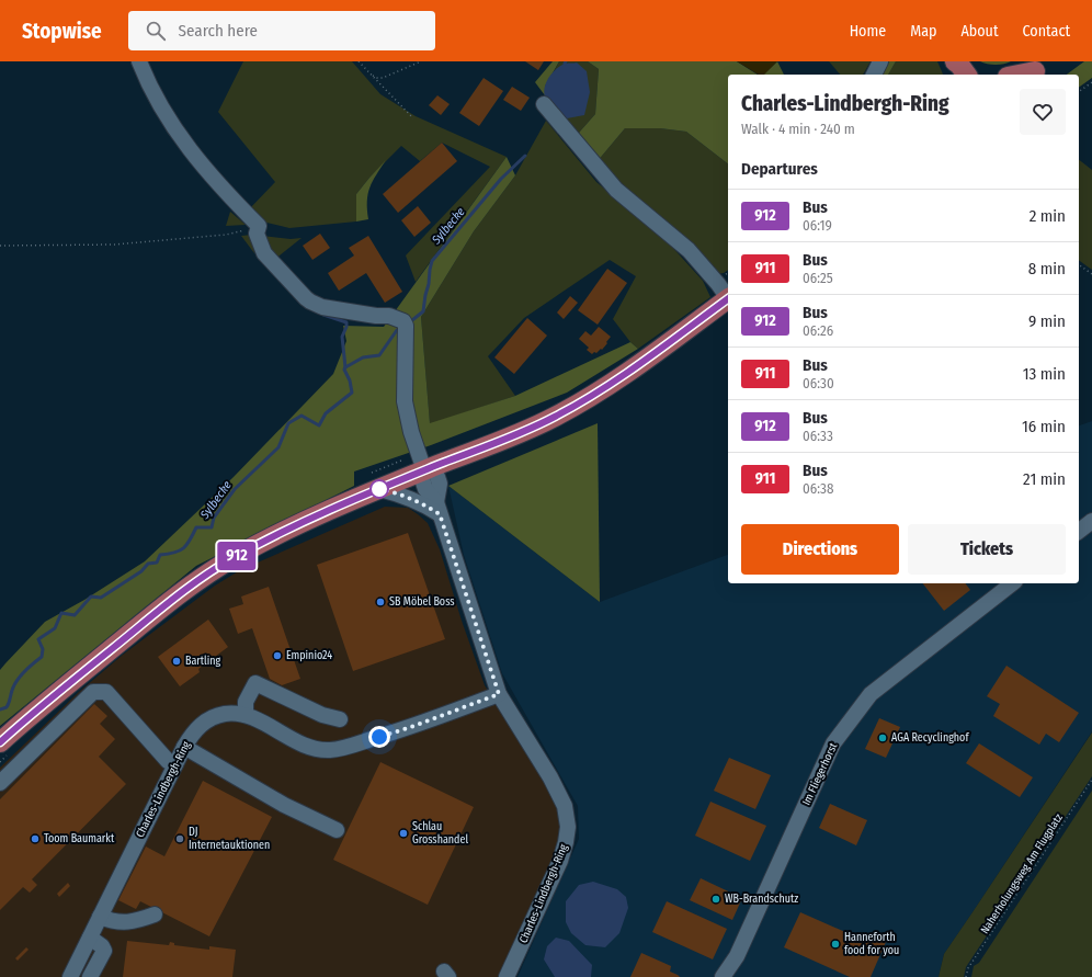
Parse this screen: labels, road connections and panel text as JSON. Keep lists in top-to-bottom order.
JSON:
{
  "streets": {
    "street": ["Im Fliegerhorst", "Charles-Lindbergh-Ring"],
    "path": ["Naherholungsweg Am Flugplatz"]
  },
  "water": ["Sylbecke"],
  "places": [
    "SB Möbel Boss",
    "Empinio24",
    "Bartling",
    "AGA Recyclinghof",
    "Schlau Grosshandel",
    "Toom Baumarkt",
    "DJ Internetauktionen",
    "WB-Brandschutz",
    "Hanneforth food for you"
  ],
  "lines": ["bus line 912"],
  "page": {
    "header": "Stopwise",
    "search": "Search here",
    "nav": [
      "Home",
      "Map",
      "About",
      "Contact"
    ],
    "on_map": "912",
    "heading": [
      ["Charles-Lindbergh-Ring", "Walk · 4 min · 240 m"],
      "Departures"
    ],
    "list": [
      {
        "mark": "912",
        "name": "Bus",
        "note": "06:19",
        "value": "2 min"
      },
      {
        "mark": "911",
        "name": "Bus",
        "note": "06:25",
        "value": "8 min"
      },
      {
        "mark": "912",
        "name": "Bus",
        "note": "06:26",
        "value": "9 min"
      },
      {
        "mark": "911",
        "name": "Bus",
        "note": "06:30",
        "value": "13 min"
      },
      {
        "mark": "912",
        "name": "Bus",
        "note": "06:33",
        "value": "16 min"
      },
      {
        "mark": "911",
        "name": "Bus",
        "note": "06:38",
        "value": "21 min"
      }
    ],
    "buttons": ["Directions", "Tickets"]
  }
}
